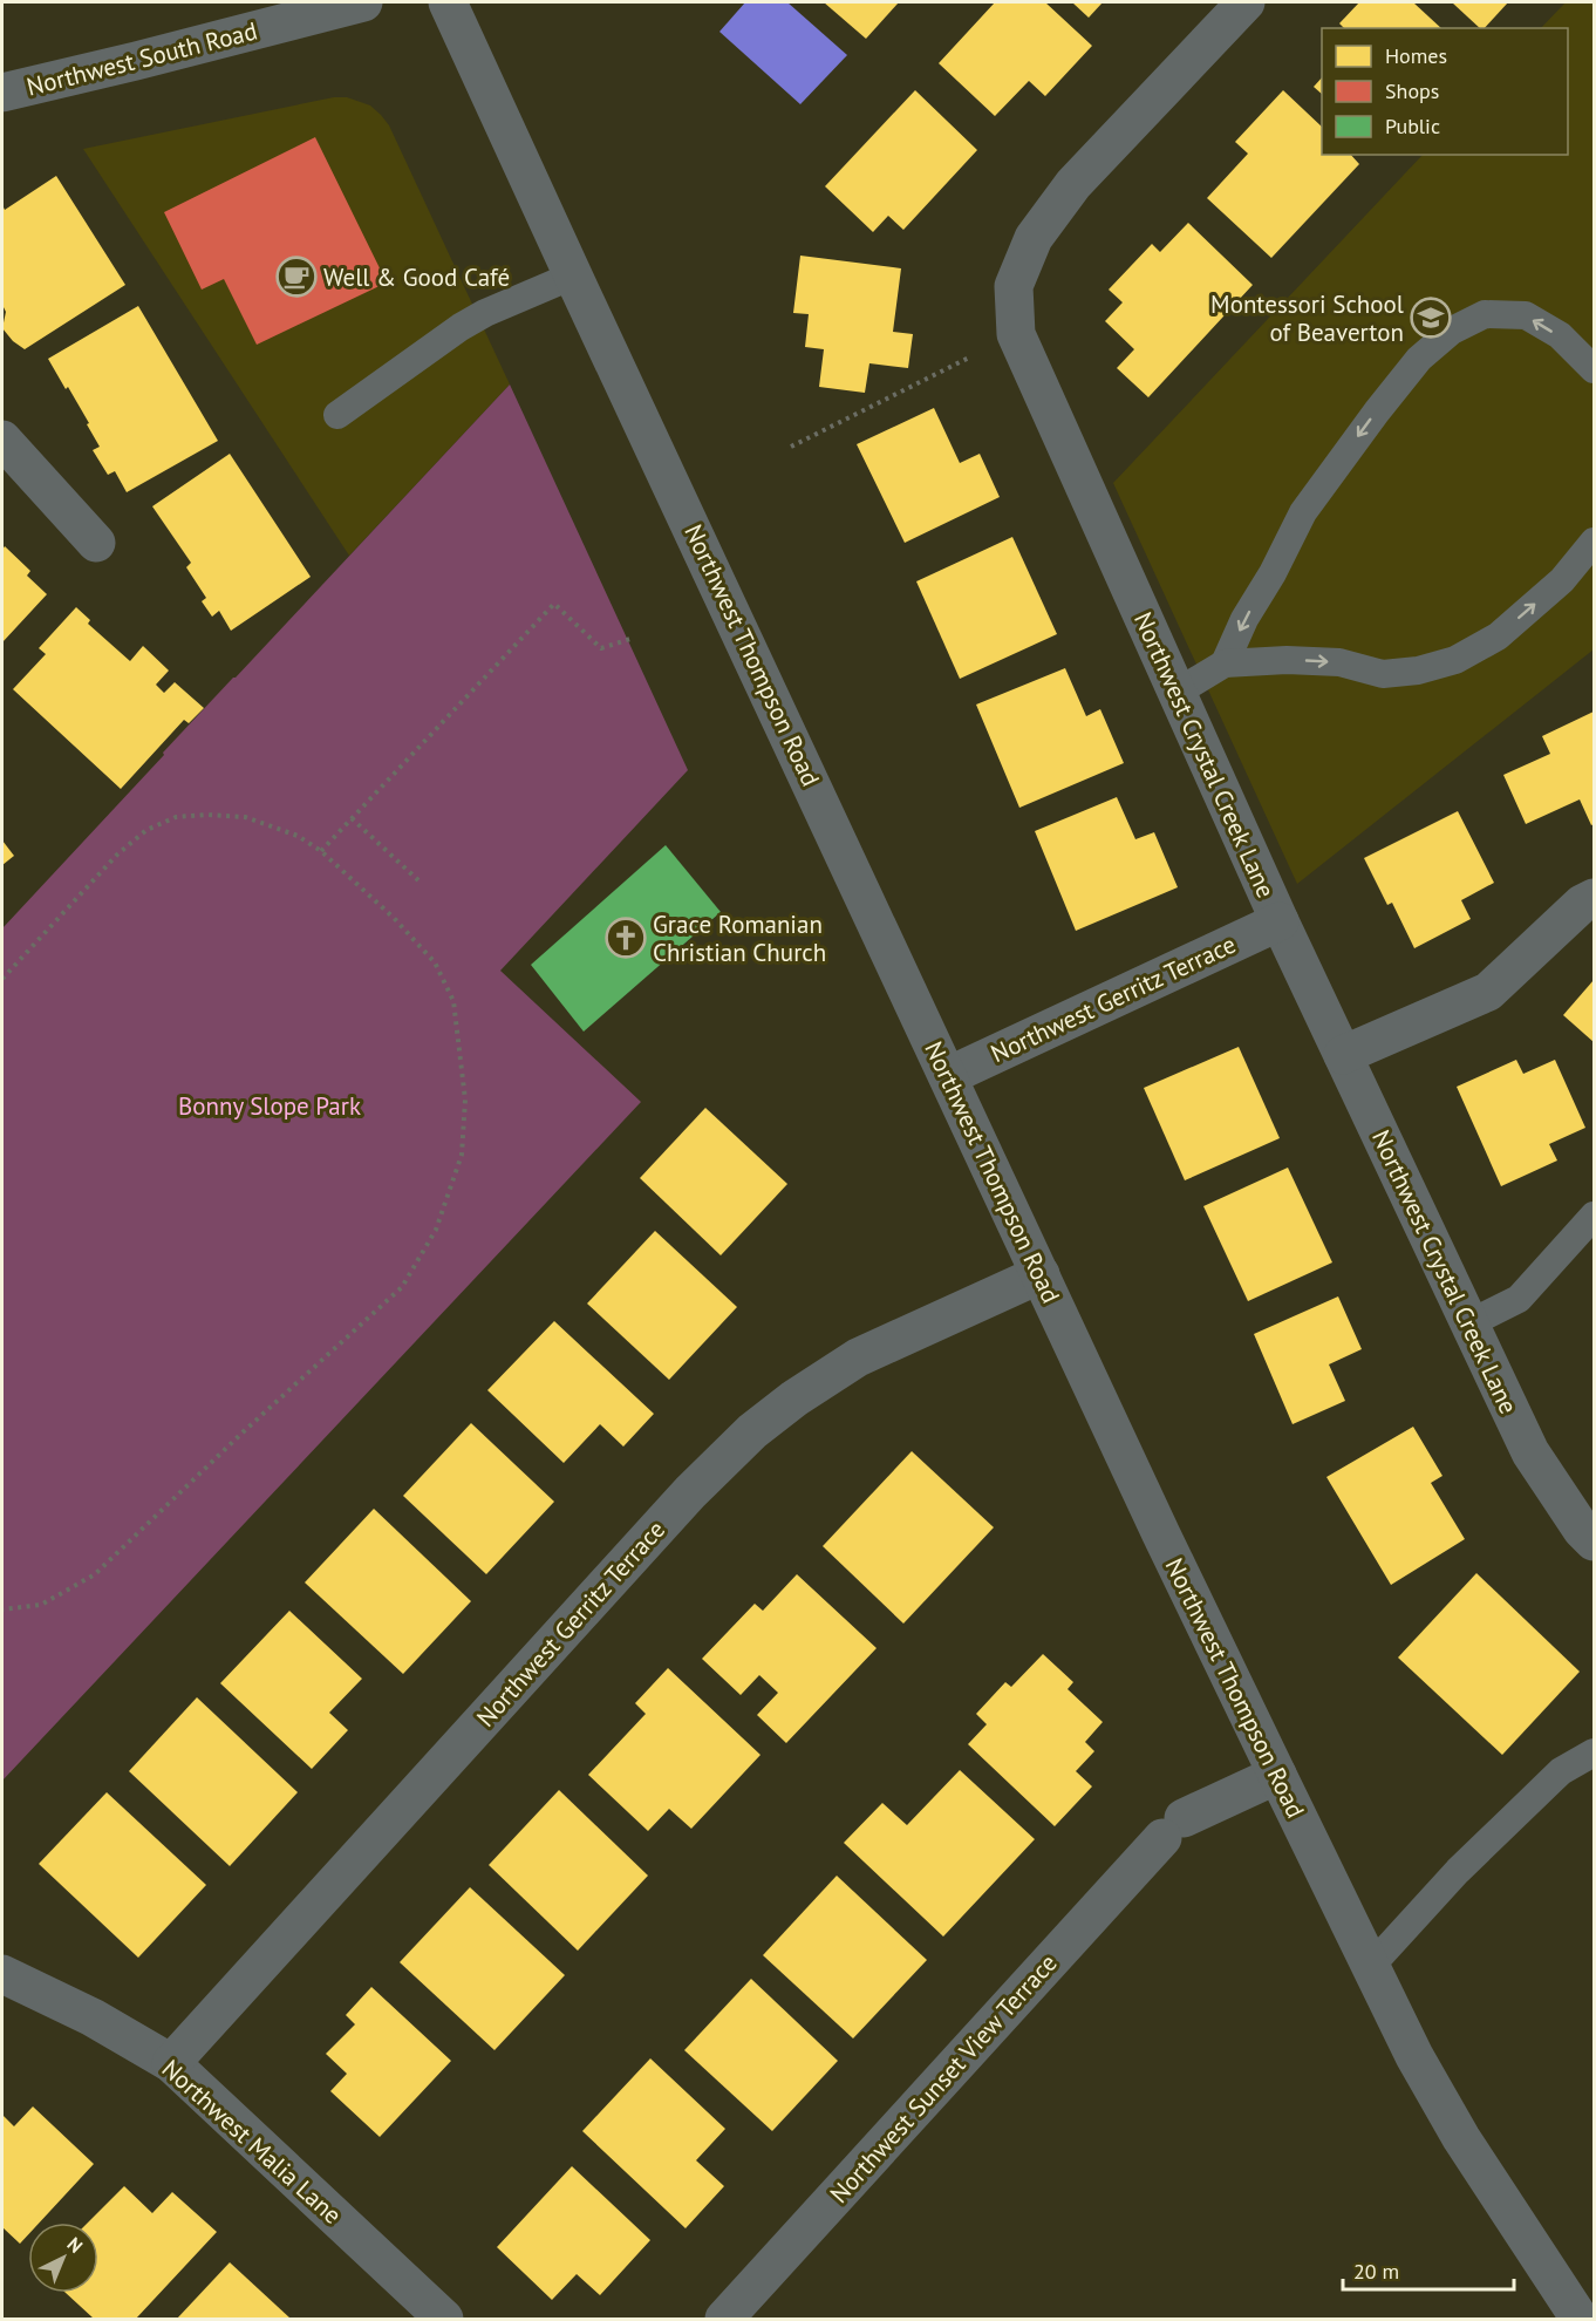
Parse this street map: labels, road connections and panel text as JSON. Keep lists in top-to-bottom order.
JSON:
{
  "streets": {
    "street": [
      "Northwest South Road",
      "Northwest Thompson Road",
      "Northwest Crystal Creek Lane",
      "Northwest Gerritz Terrace",
      "Northwest Sunset View Terrace",
      "Northwest Malia Lane"
    ]
  },
  "crossings": [
    ["Northwest Thompson Road", "Northwest Gerritz Terrace"],
    ["Northwest Thompson Road", "Northwest Sunset View Terrace"],
    ["Northwest Crystal Creek Lane", "Northwest Gerritz Terrace"],
    ["Northwest Gerritz Terrace", "Northwest Malia Lane"]
  ],
  "parks": ["Bonny Slope Park"],
  "places": {
    "cafe": ["Well & Good Café"],
    "school or university": ["Montessori School of Beaverton"],
    "church": ["Grace Romanian Christian Church"]
  },
  "legend": ["Homes", "Shops", "Public"],
  "scale_bar": "20 m",
  "north": "top right"
}
